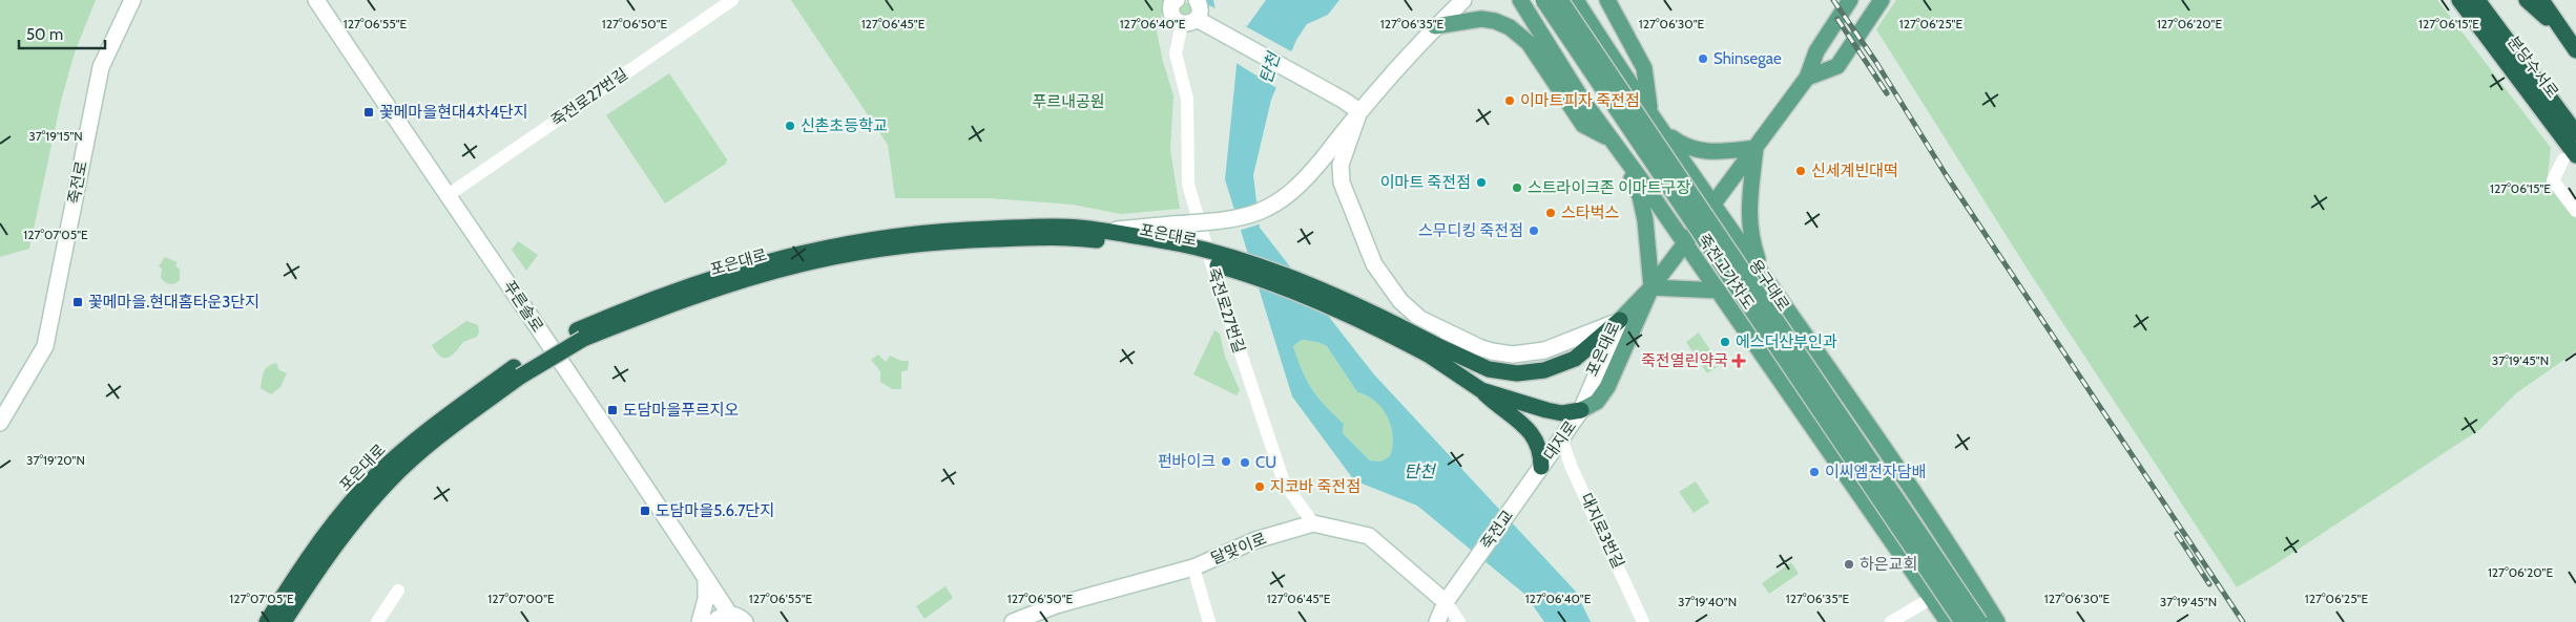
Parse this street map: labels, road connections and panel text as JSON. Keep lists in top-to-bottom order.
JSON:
{
  "streets": {
    "highway": ["분당수서로", "포은대로"],
    "main road": ["죽전고가차도", "용구대로"],
    "street": [
      "죽전로27번길",
      "죽전로",
      "푸른솔로",
      "대지로",
      "죽전교",
      "대지로3번길",
      "달맞이로"
    ]
  },
  "crossings": [
    ["죽전로27번길", "푸른솔로"],
    ["죽전로27번길", "달맞이로"],
    ["포은대로", "용구대로"],
    ["포은대로", "대지로"],
    ["대지로", "죽전교"],
    ["대지로", "대지로3번길"],
    ["죽전교", "달맞이로"]
  ],
  "water": ["탄천"],
  "parks": ["푸르내공원"],
  "places": {
    "other": [
      "Shinsegae",
      "이마트피자 죽전점",
      "신촌초등학교",
      "신세계빈대떡",
      "이마트 죽전점",
      "스트라이크존 이마트구장",
      "스타벅스",
      "스무디킹 죽전점",
      "에스더산부인과",
      "펀바이크",
      "CU",
      "이씨엠전자담배",
      "지코바 죽전점",
      "하은교회"
    ],
    "transit": [
      "꽃메마을현대4차4단지",
      "꽃메마을.현대홈타운3단지",
      "도담마을푸르지오",
      "도담마을5.6.7단지"
    ],
    "health": ["죽전열린약국"]
  },
  "scale_bar": "50 m",
  "coordinates": [
    "127°06'45\"E",
    "127°06'40\"E",
    "127°06'35\"E",
    "127°06'30\"E",
    "127°06'20\"E",
    "127°06'55\"E",
    "127°06'50\"E",
    "127°06'25\"E",
    "127°06'15\"E",
    "37°19'15\"N",
    "127°07'05\"E",
    "37°19'45\"N",
    "37°19'20\"N",
    "127°07'00\"E",
    "37°19'40\"N"
  ]
}
